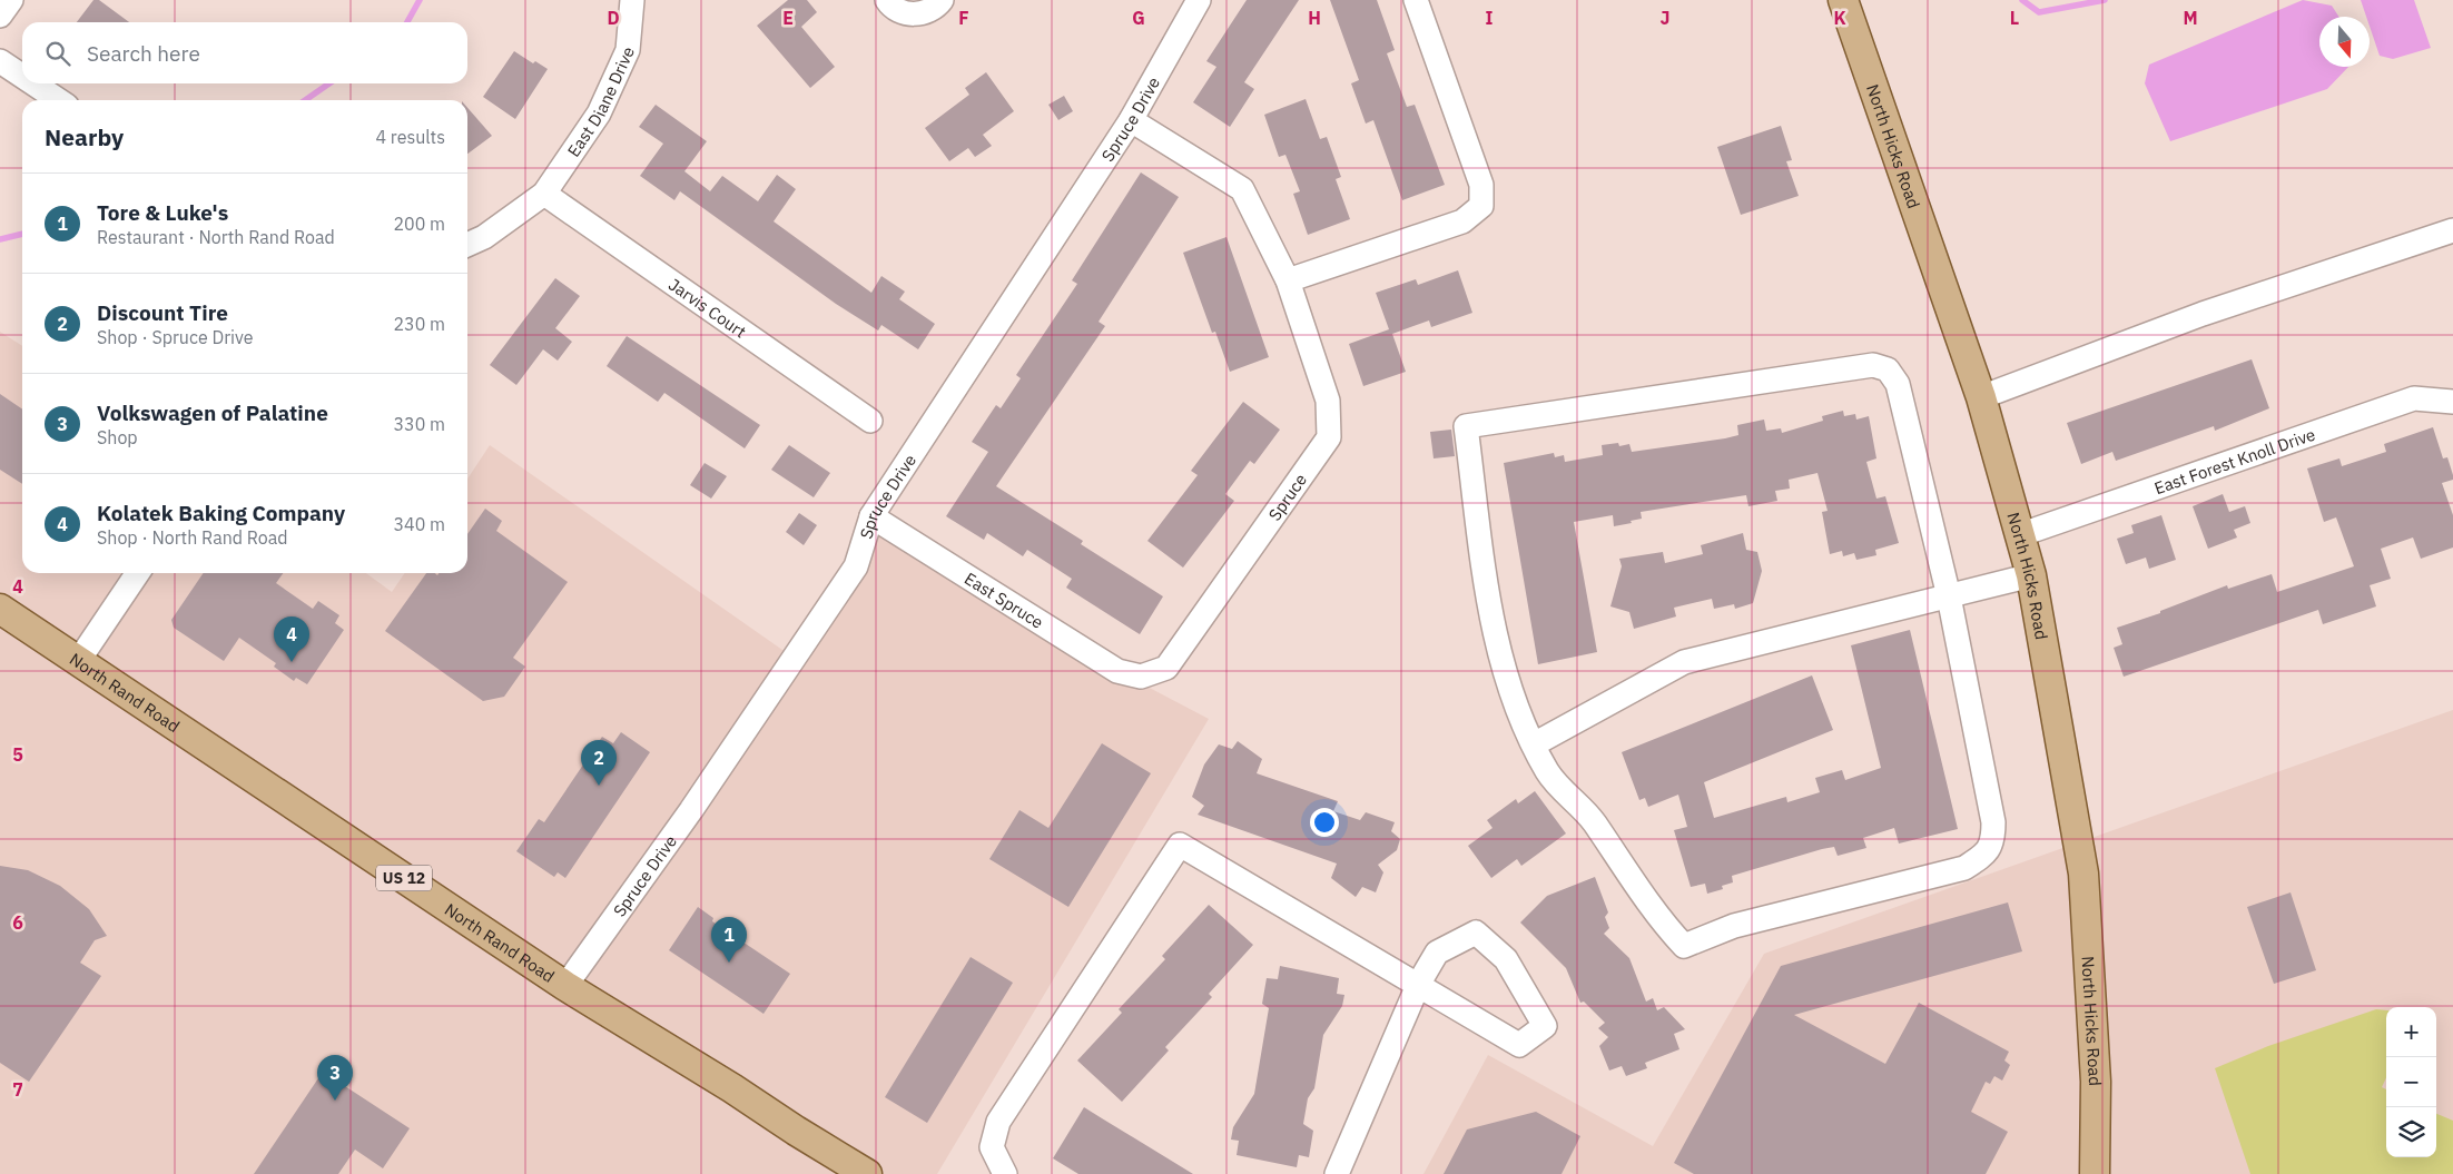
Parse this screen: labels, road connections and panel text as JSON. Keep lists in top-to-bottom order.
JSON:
{
  "streets": {
    "main road": ["North Hicks Road", "North Rand Road", "US 12"],
    "street": [
      "East Diane Drive",
      "Spruce Drive",
      "Jarvis Court",
      "East Forest Knoll Drive",
      "Spruce",
      "East Spruce"
    ]
  },
  "crossings": [
    ["East Diane Drive", "Jarvis Court"],
    ["Spruce Drive", "Spruce"],
    ["Spruce Drive", "East Spruce"],
    ["Spruce Drive", "North Rand Road"],
    ["North Hicks Road", "East Forest Knoll Drive"],
    ["Spruce", "East Spruce"]
  ],
  "north": "bottom",
  "page": {
    "search": "Search here",
    "heading": ["Nearby", "4 results"],
    "list": [
      {
        "mark": "1",
        "name": "Tore & Luke's",
        "note": "Restaurant · North Rand Road",
        "value": "200 m"
      },
      {
        "mark": "2",
        "name": "Discount Tire",
        "note": "Shop · Spruce Drive",
        "value": "230 m"
      },
      {
        "mark": "3",
        "name": "Volkswagen of Palatine",
        "note": "Shop",
        "value": "330 m"
      },
      {
        "mark": "4",
        "name": "Kolatek Baking Company",
        "note": "Shop · North Rand Road",
        "value": "340 m"
      }
    ],
    "pins": [
      "4",
      "2",
      "1",
      "3"
    ],
    "map_buttons": ["+", "−"]
  },
  "grid": {
    "columns": [
      "D",
      "E",
      "F",
      "G",
      "H",
      "I",
      "J",
      "K",
      "L",
      "M"
    ],
    "rows": [
      "4",
      "5",
      "6",
      "7"
    ]
  }
}
